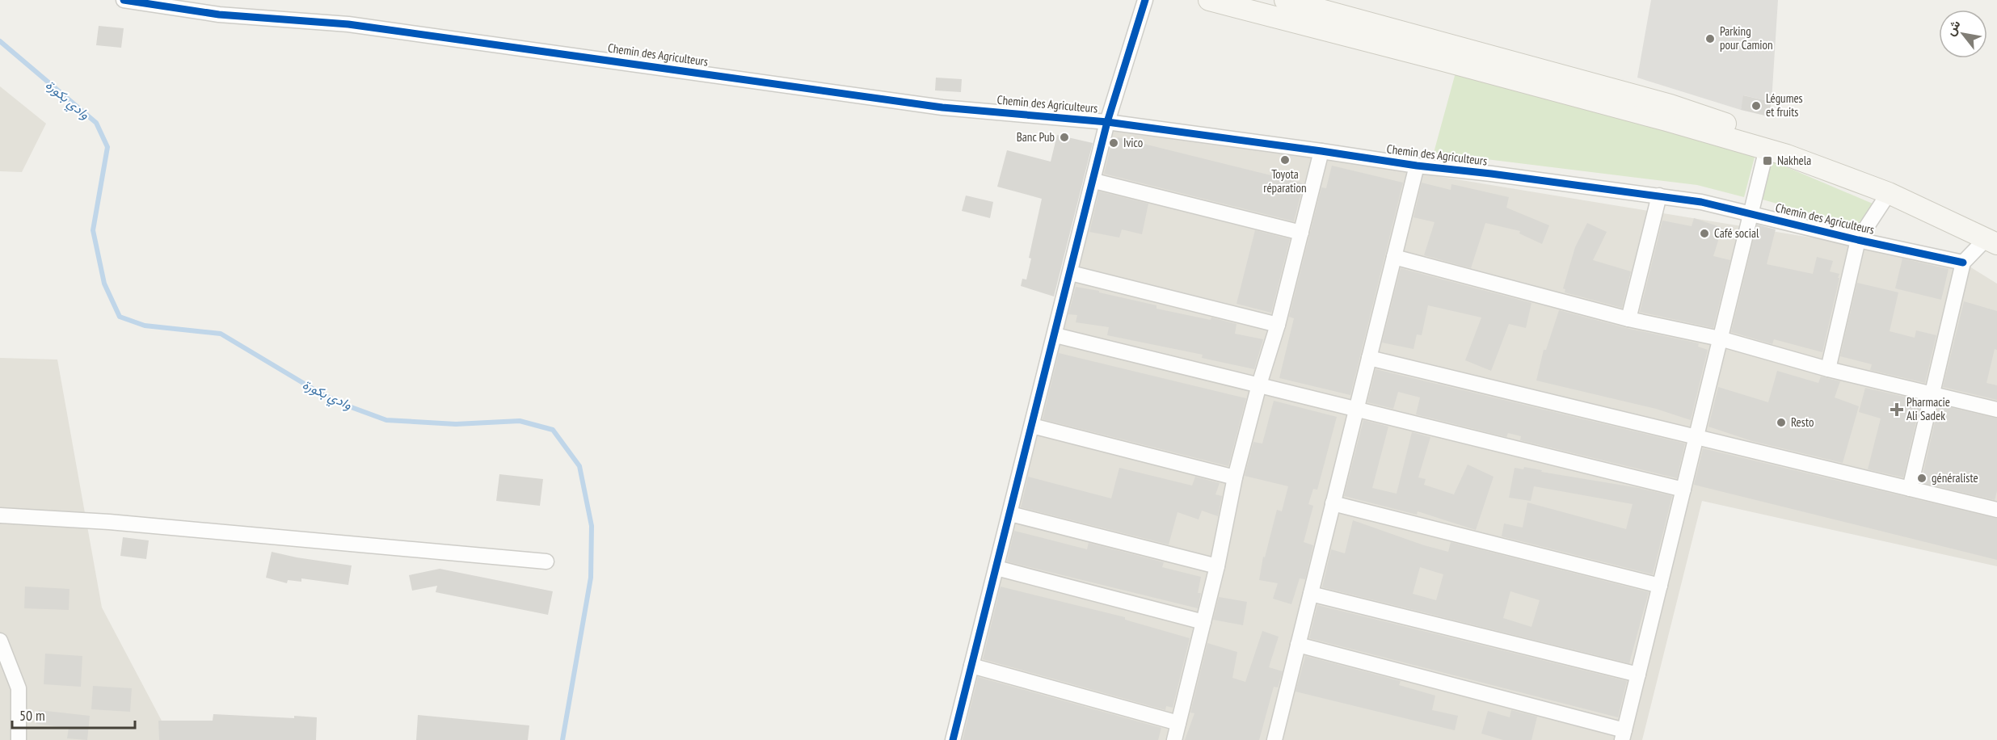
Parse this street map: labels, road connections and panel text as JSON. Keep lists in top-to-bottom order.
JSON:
{
  "streets": {
    "street": ["Chemin des Agriculteurs"]
  },
  "water": ["وادي بكورة"],
  "places": {
    "other": [
      "Parking pour Camion",
      "Légumes et fruits",
      "Banc Pub",
      "Ivico",
      "Toyota réparation",
      "Café social",
      "Resto",
      "généraliste"
    ],
    "transit": ["Nakhela"],
    "health": ["Pharmacie Ali Sadek"]
  },
  "scale_bar": "50 m",
  "north": "top left"
}
